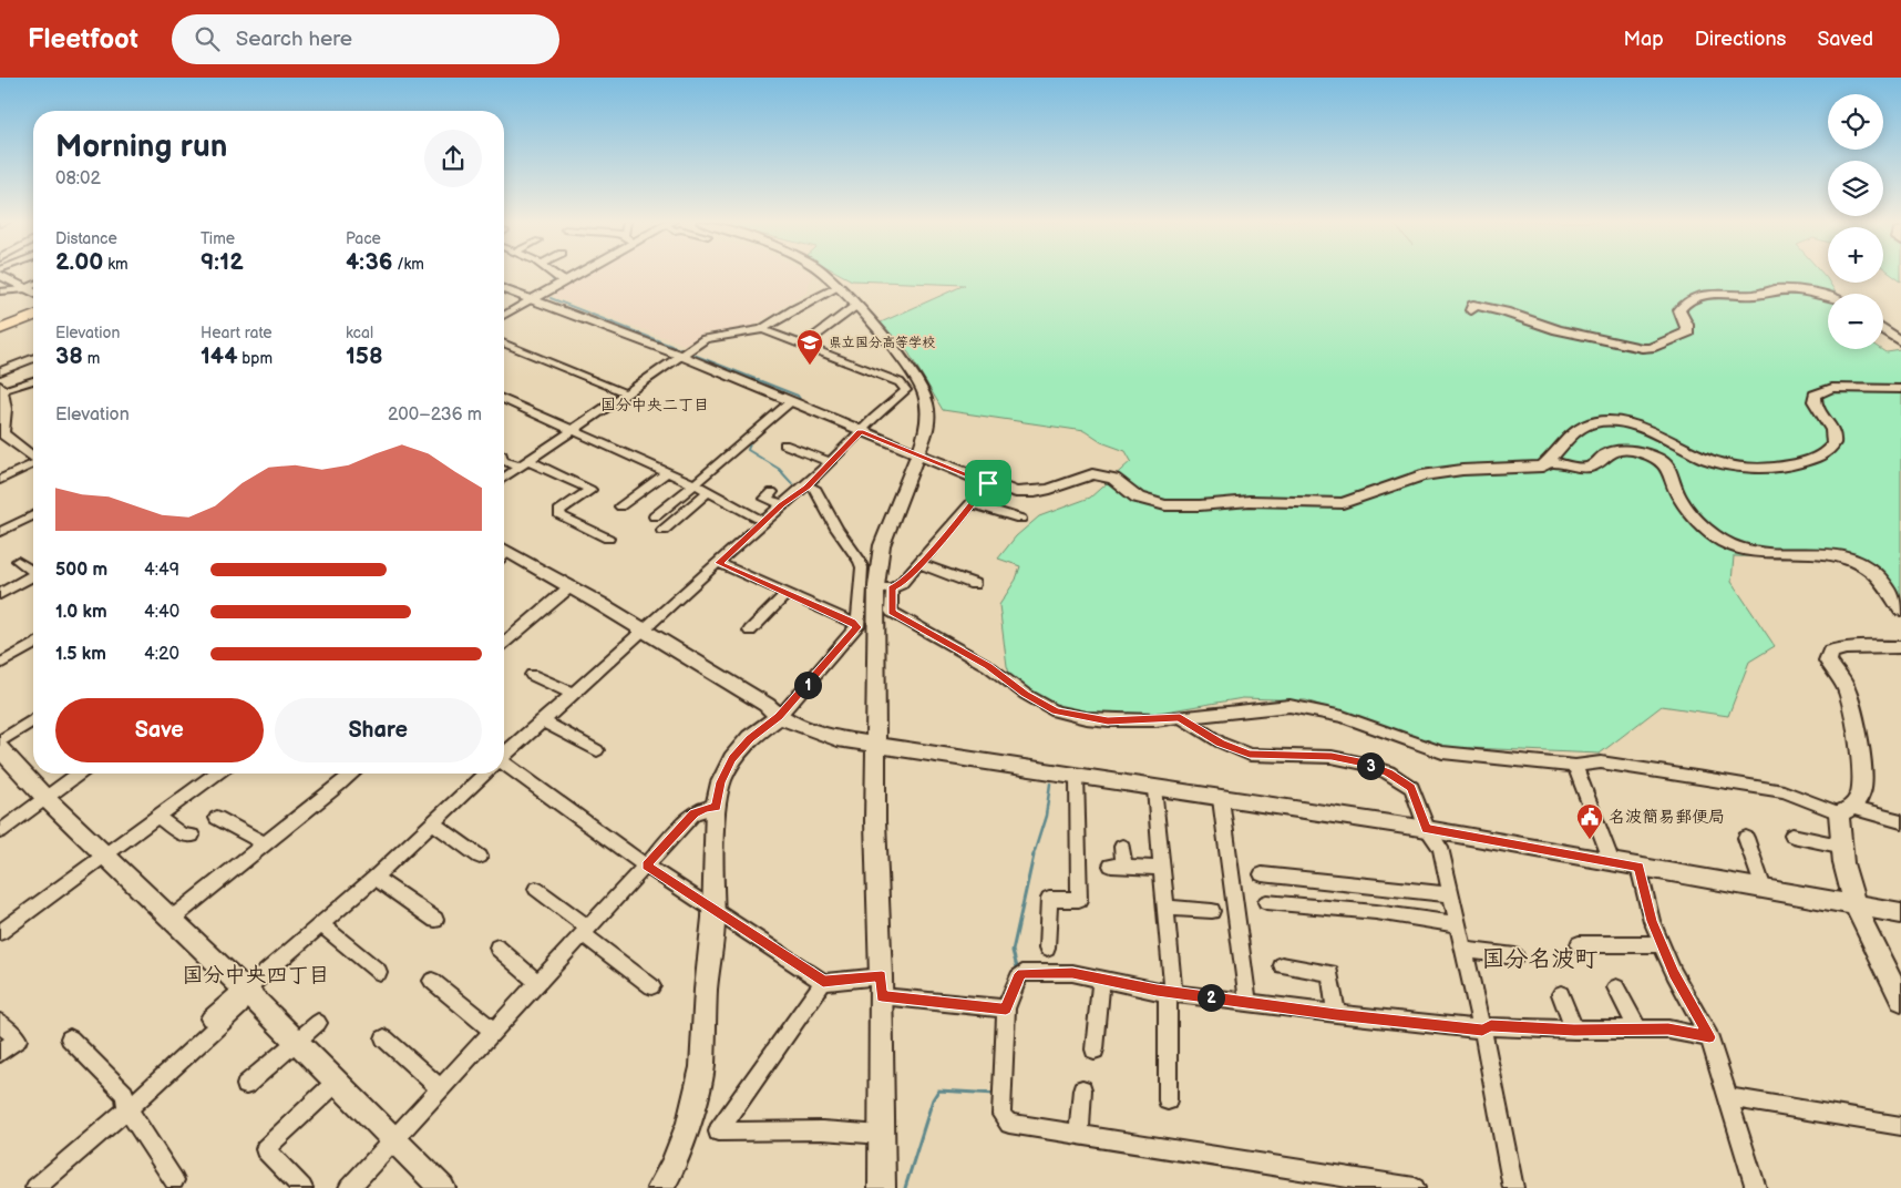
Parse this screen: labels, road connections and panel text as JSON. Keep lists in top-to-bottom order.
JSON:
{
  "districts": ["国分中央二丁目", "国分名波町", "国分中央四丁目"],
  "places": {
    "school or university": ["県立国分高等学校"],
    "public building": ["名波簡易郵便局"]
  },
  "page": {
    "header": "Fleetfoot",
    "search": "Search here",
    "nav": ["Map", "Directions", "Saved"],
    "map_buttons": ["+", "−"],
    "heading": ["Morning run", "08:02"],
    "stats": [
      ["Distance", "2.00 km"],
      ["Time", "9:12"],
      ["Pace", "4:36 /km"],
      ["Elevation", "38 m"],
      ["Heart rate", "144 bpm"],
      ["kcal", "158"]
    ],
    "chart": ["Elevation", "200–236 m"],
    "list": [
      {
        "name": "500 m",
        "note": "4:49"
      },
      {
        "name": "1.0 km",
        "note": "4:40"
      },
      {
        "name": "1.5 km",
        "note": "4:20"
      }
    ],
    "pins": ["1", "3", "2"],
    "buttons": ["Save", "Share"]
  }
}
